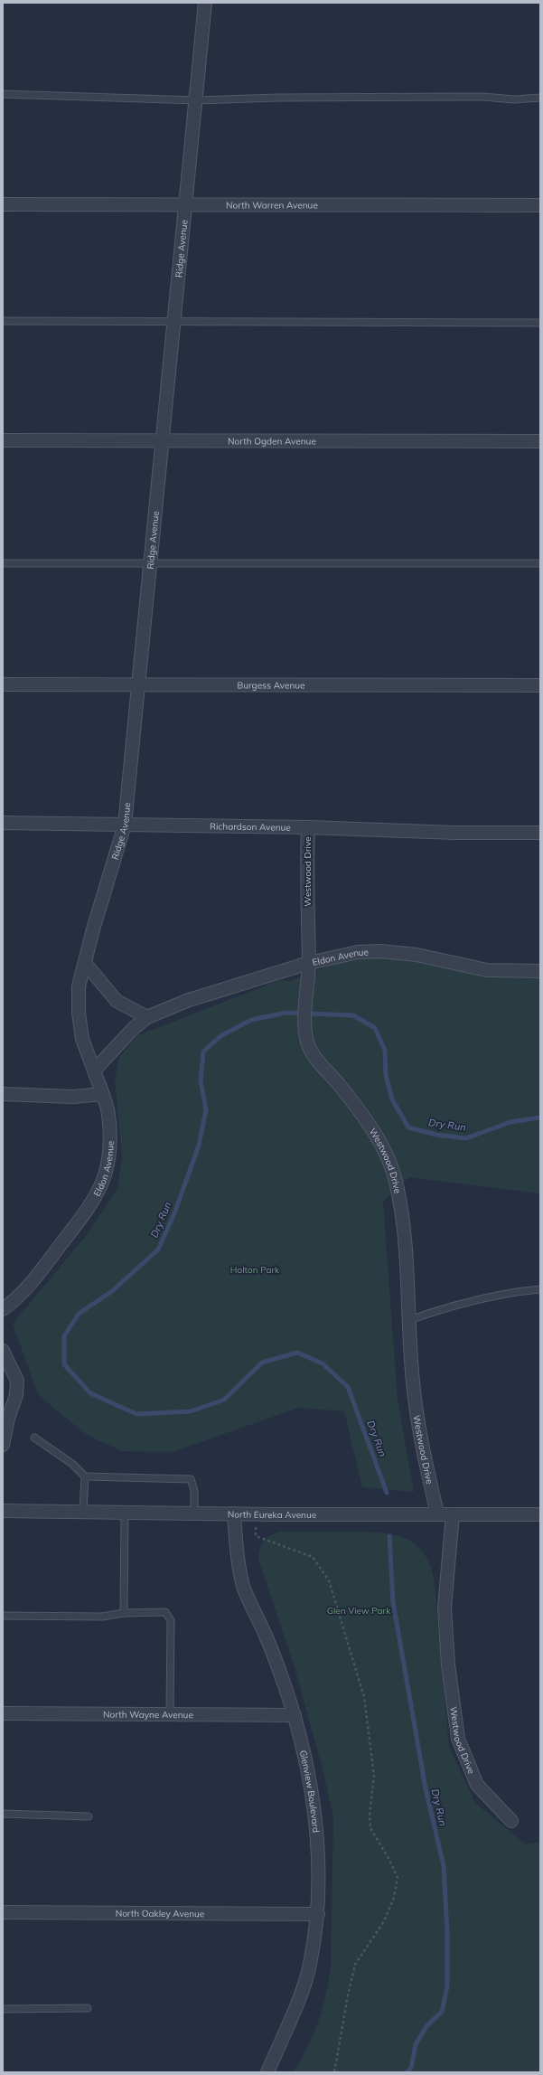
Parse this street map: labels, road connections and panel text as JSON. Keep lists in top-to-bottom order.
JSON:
{
  "streets": {
    "street": [
      "North Warren Avenue",
      "Ridge Avenue",
      "North Ogden Avenue",
      "Burgess Avenue",
      "Richardson Avenue",
      "Westwood Drive",
      "Eldon Avenue",
      "North Eureka Avenue",
      "North Wayne Avenue",
      "Glenview Boulevard",
      "North Oakley Avenue"
    ]
  },
  "crossings": [
    ["North Warren Avenue", "Ridge Avenue"],
    ["Ridge Avenue", "North Ogden Avenue"],
    ["Ridge Avenue", "Burgess Avenue"],
    ["Ridge Avenue", "Richardson Avenue"],
    ["Ridge Avenue", "Eldon Avenue"],
    ["Richardson Avenue", "Westwood Drive"],
    ["Westwood Drive", "Eldon Avenue"],
    ["Westwood Drive", "North Eureka Avenue"],
    ["North Eureka Avenue", "Glenview Boulevard"],
    ["North Wayne Avenue", "Glenview Boulevard"],
    ["Glenview Boulevard", "North Oakley Avenue"]
  ],
  "water": ["Dry Run"],
  "parks": ["Holton Park", "Glen View Park"]
}
